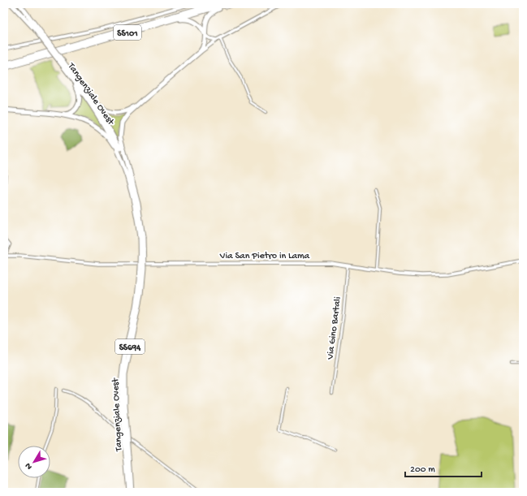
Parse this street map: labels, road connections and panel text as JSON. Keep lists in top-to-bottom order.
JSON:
{
  "streets": {
    "highway": ["SS101", "Tangenziale Ovest", "SS694"],
    "main road": ["Via San Pietro in Lama"],
    "street": ["Via Gino Bartali"]
  },
  "crossings": [
    ["Via San Pietro in Lama", "Via Gino Bartali"]
  ],
  "scale_bar": "200 m",
  "north": "bottom left"
}
